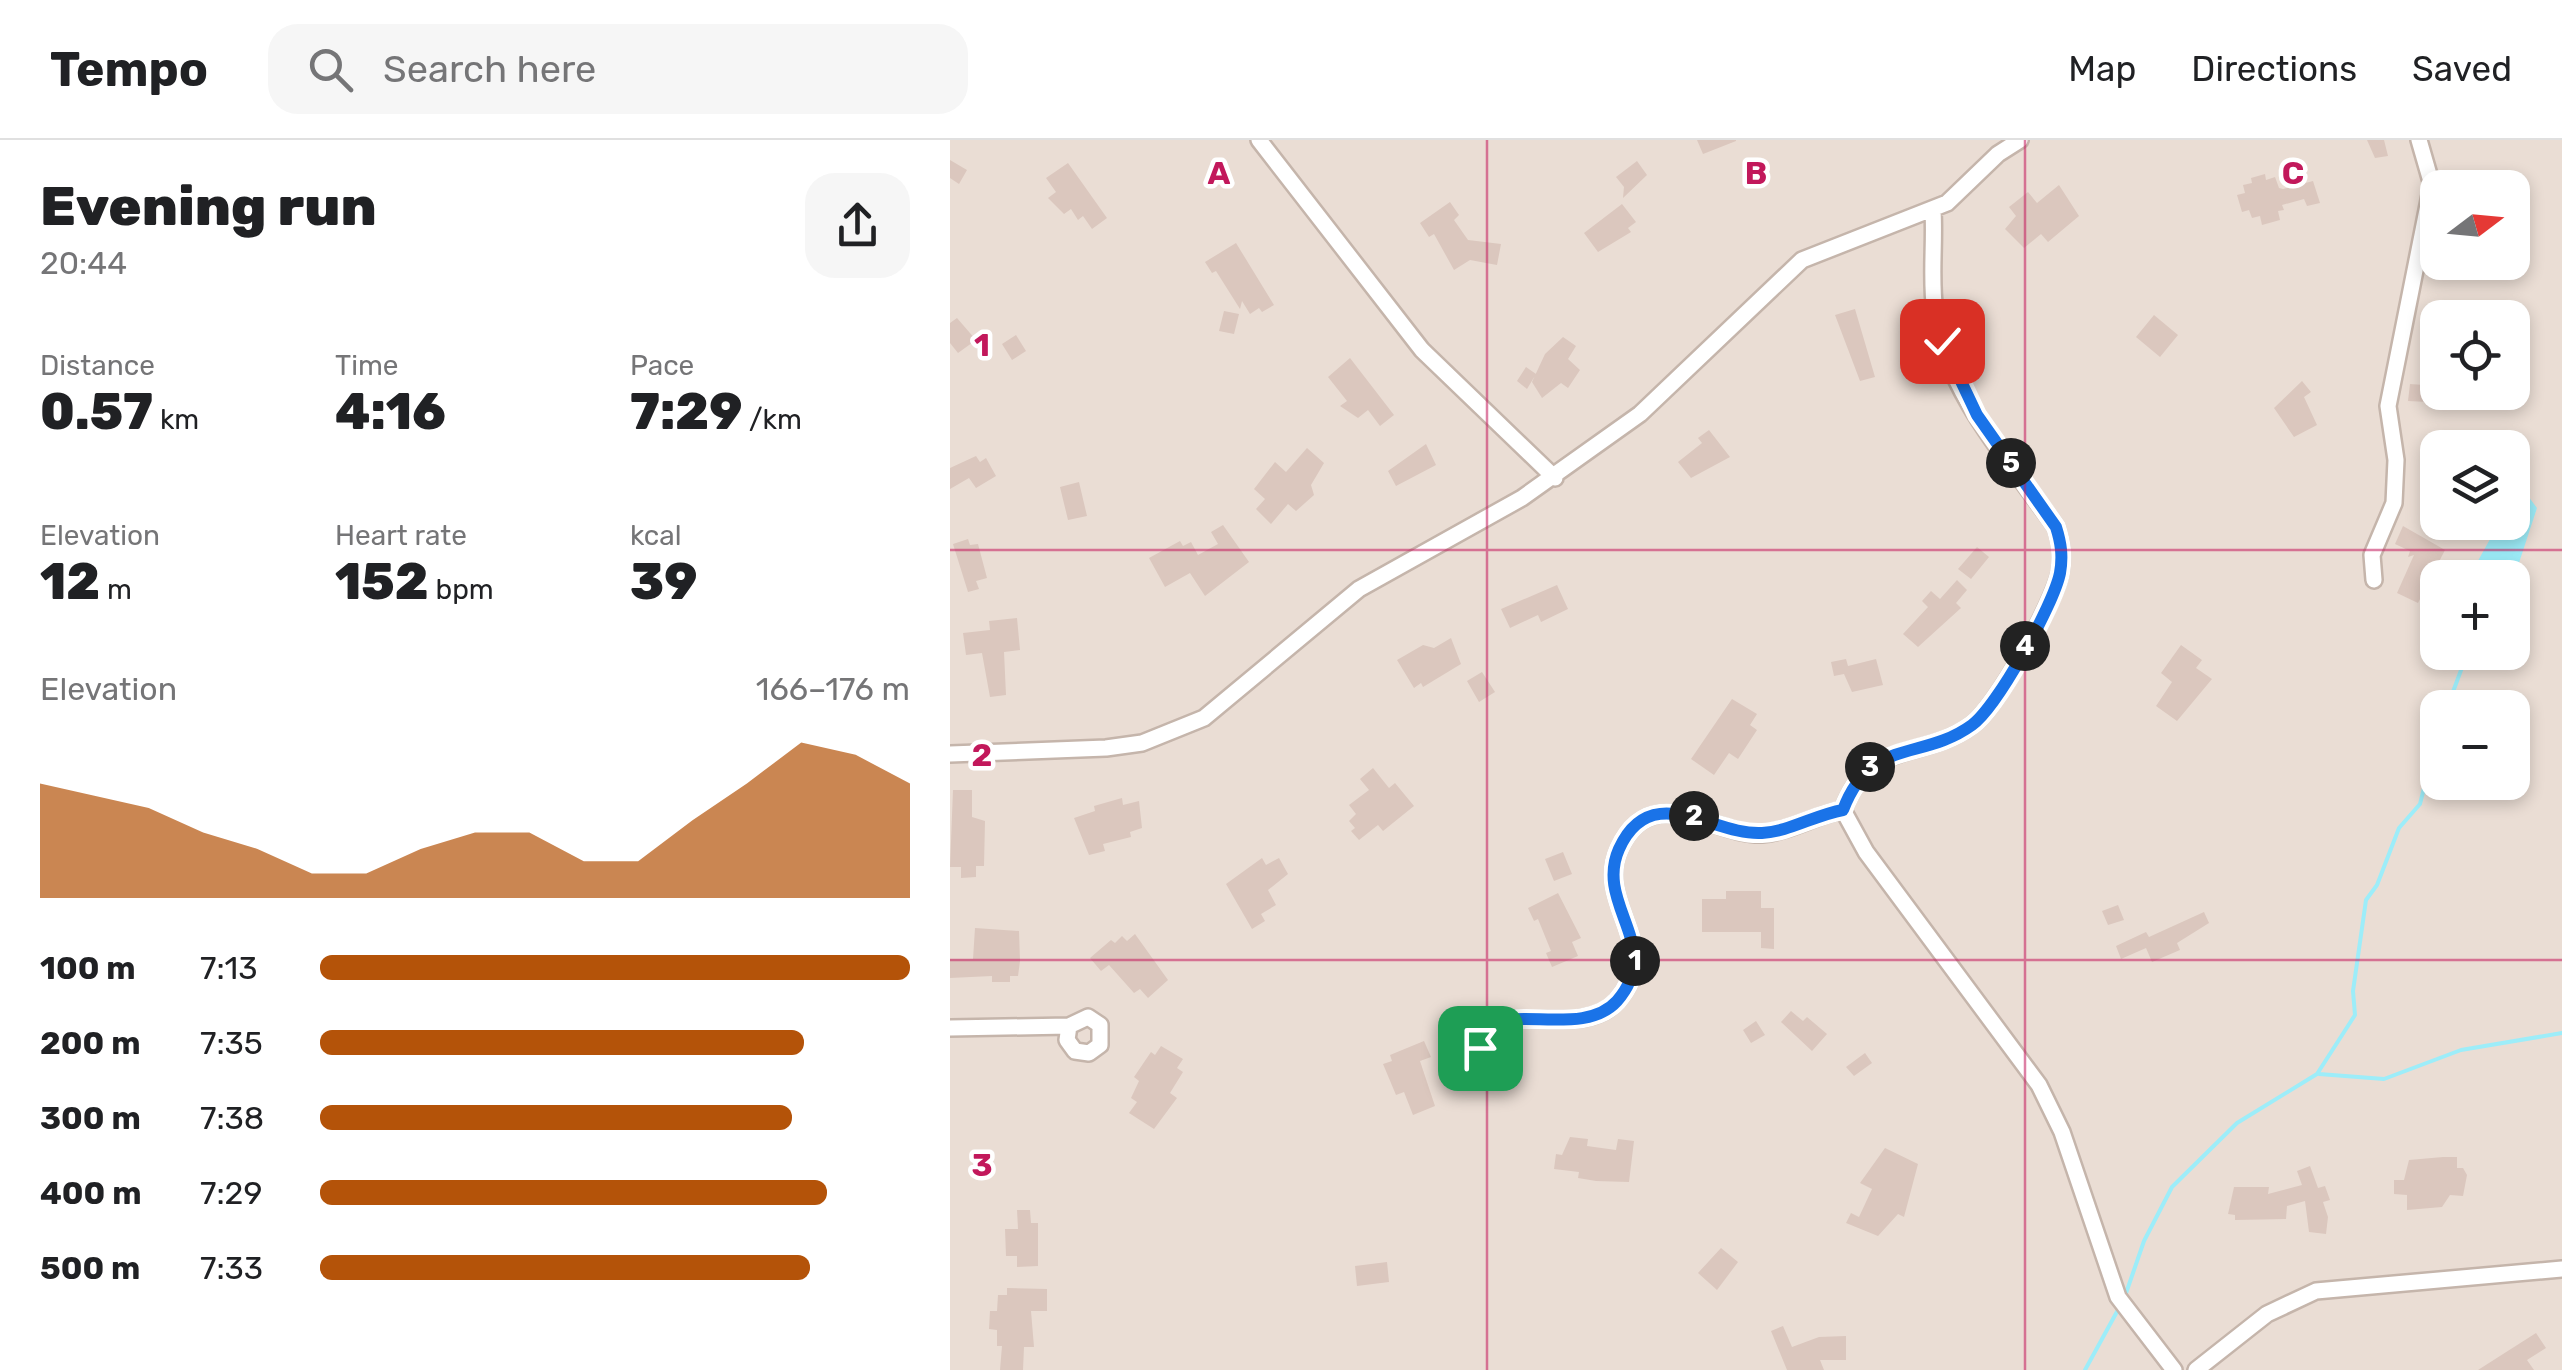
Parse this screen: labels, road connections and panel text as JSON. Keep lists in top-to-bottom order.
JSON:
{
  "north": "right",
  "page": {
    "header": "Tempo",
    "search": "Search here",
    "nav": ["Map", "Directions", "Saved"],
    "heading": ["Evening run", "20:44"],
    "map_buttons": ["+", "−"],
    "stats": [
      ["Distance", "0.57 km"],
      ["Time", "4:16"],
      ["Pace", "7:29 /km"],
      ["Elevation", "12 m"],
      ["Heart rate", "152 bpm"],
      ["kcal", "39"]
    ],
    "pins": [
      "5",
      "4",
      "3",
      "2",
      "1"
    ],
    "chart": ["Elevation", "166–176 m"],
    "list": [
      {
        "name": "100 m",
        "note": "7:13"
      },
      {
        "name": "200 m",
        "note": "7:35"
      },
      {
        "name": "300 m",
        "note": "7:38"
      },
      {
        "name": "400 m",
        "note": "7:29"
      },
      {
        "name": "500 m",
        "note": "7:33"
      }
    ]
  },
  "grid": {
    "columns": ["A", "B", "C"],
    "rows": ["1", "2", "3"]
  }
}
